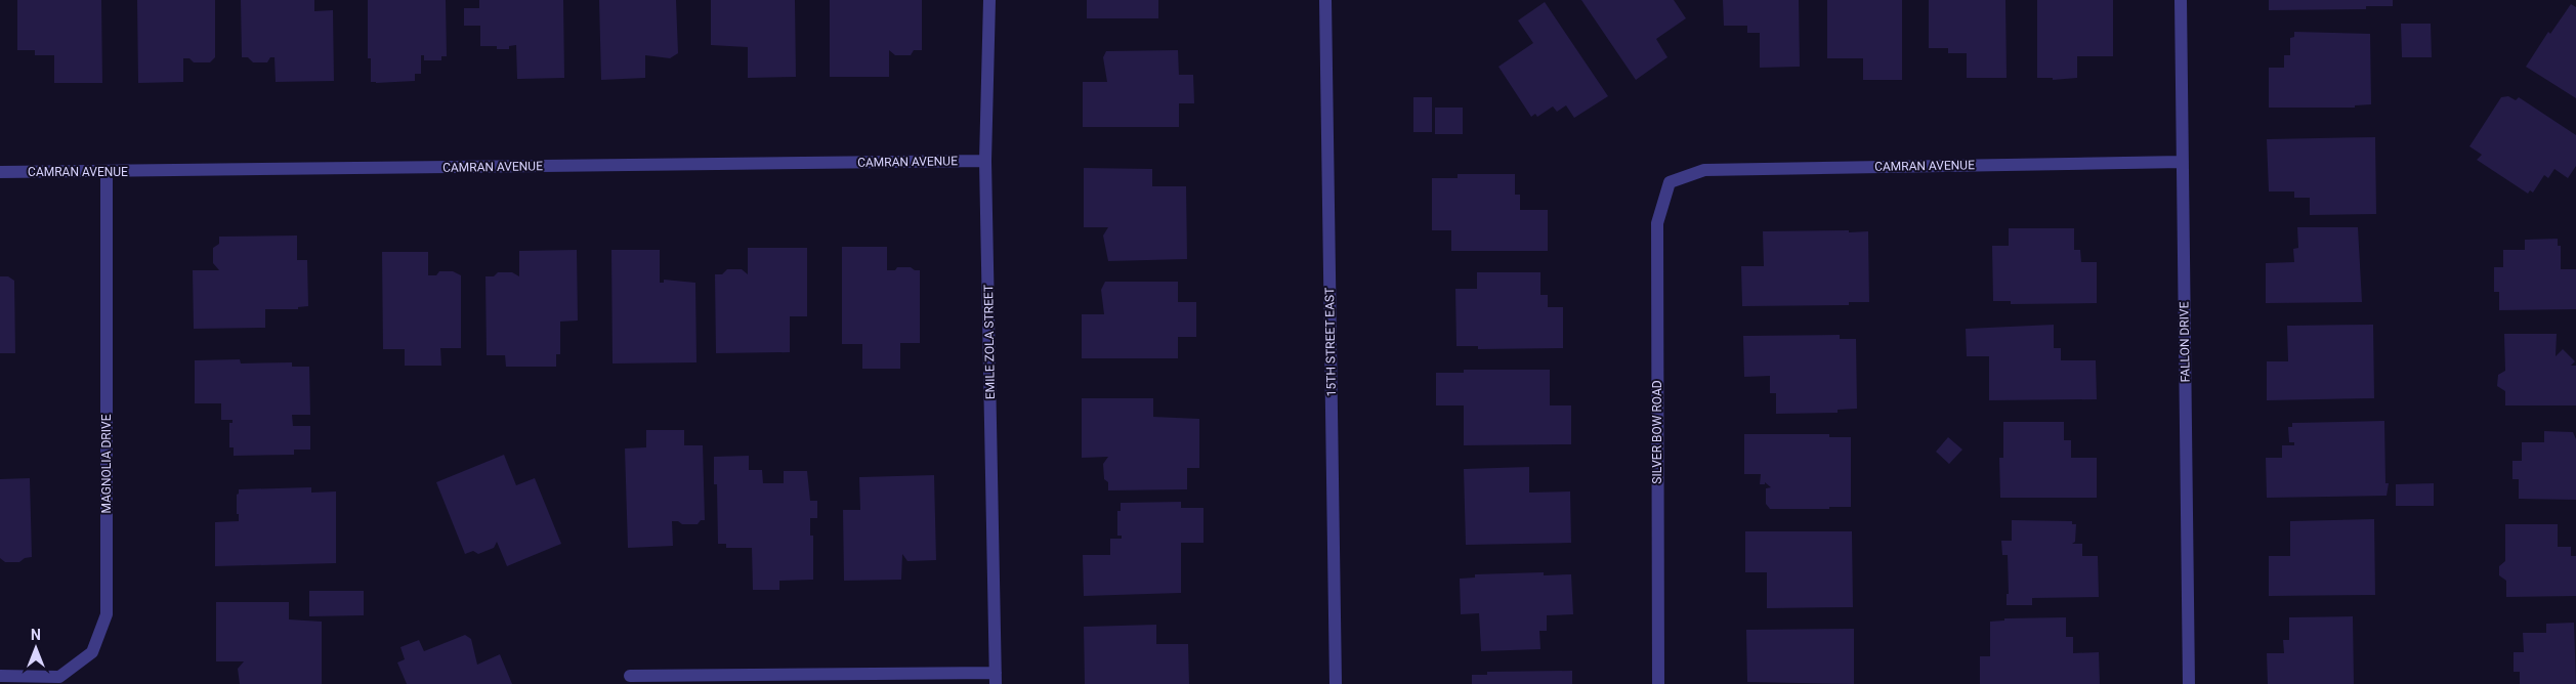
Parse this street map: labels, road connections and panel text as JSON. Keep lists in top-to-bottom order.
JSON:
{
  "streets": {
    "street": [
      "CAMRAN AVENUE",
      "EMILE ZOLA STREET",
      "15TH STREET EAST",
      "FALLON DRIVE",
      "SILVER BOW ROAD",
      "MAGNOLIA DRIVE"
    ]
  },
  "crossings": [
    ["CAMRAN AVENUE", "EMILE ZOLA STREET"],
    ["CAMRAN AVENUE", "FALLON DRIVE"],
    ["CAMRAN AVENUE", "SILVER BOW ROAD"],
    ["CAMRAN AVENUE", "MAGNOLIA DRIVE"]
  ],
  "north": "top"
}
